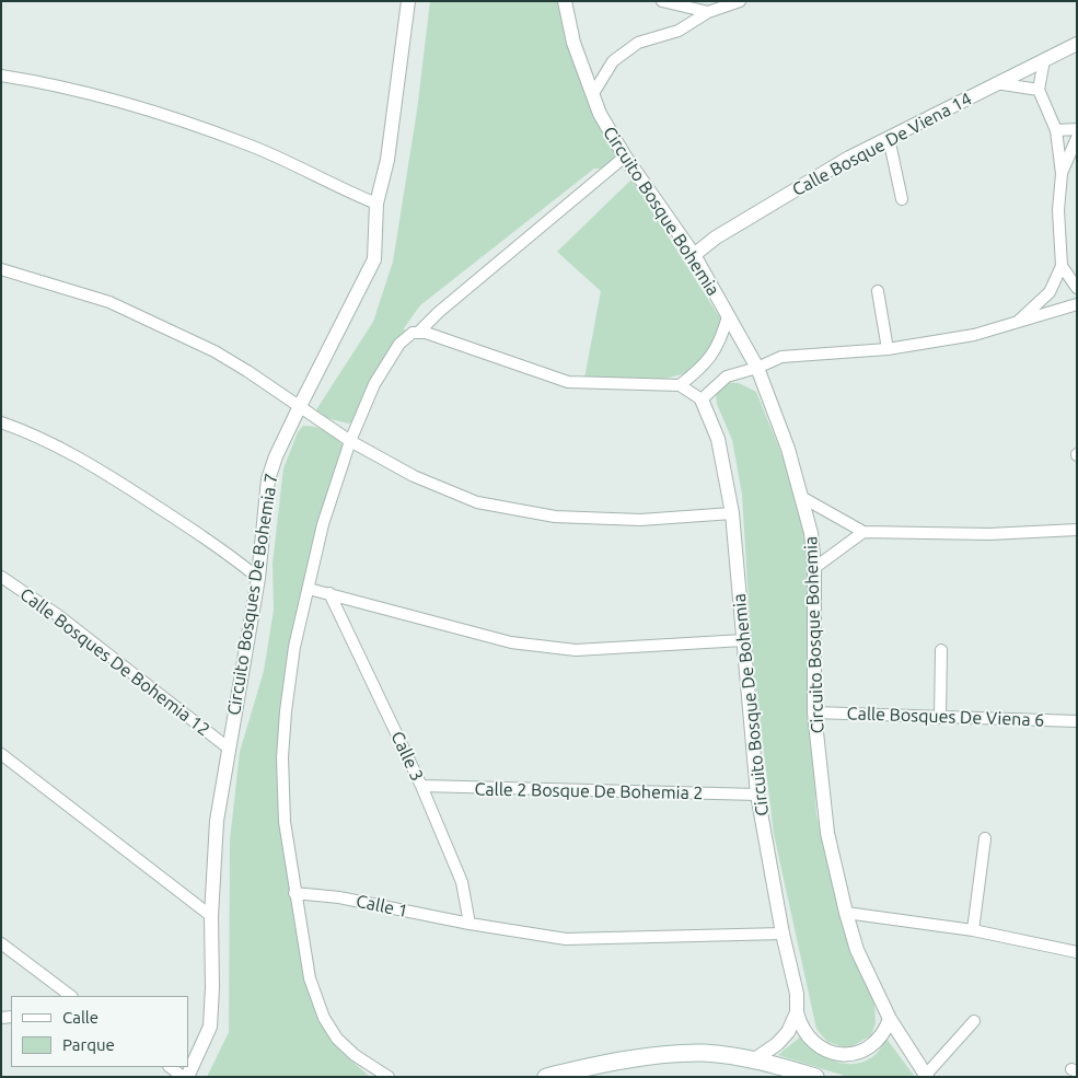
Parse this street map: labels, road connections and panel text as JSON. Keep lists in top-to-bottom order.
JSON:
{
  "streets": {
    "street": [
      "Calle Bosque De Viena 14",
      "Circuito Bosque Bohemia",
      "Circuito Bosques De Bohemia 7",
      "Calle Bosques De Bohemia 12",
      "Circuito Bosque De Bohemia",
      "Calle Bosques De Viena 6",
      "Calle 3",
      "Calle 2 Bosque De Bohemia 2",
      "Calle 1"
    ]
  },
  "crossings": [
    ["Calle Bosque De Viena 14", "Circuito Bosque Bohemia"],
    ["Circuito Bosque Bohemia", "Calle Bosques De Viena 6"],
    ["Circuito Bosques De Bohemia 7", "Calle Bosques De Bohemia 12"],
    ["Circuito Bosque De Bohemia", "Calle 2 Bosque De Bohemia 2"],
    ["Circuito Bosque De Bohemia", "Calle 1"],
    ["Calle 3", "Calle 2 Bosque De Bohemia 2"],
    ["Calle 3", "Calle 1"]
  ],
  "legend": ["Calle", "Parque"]
}
